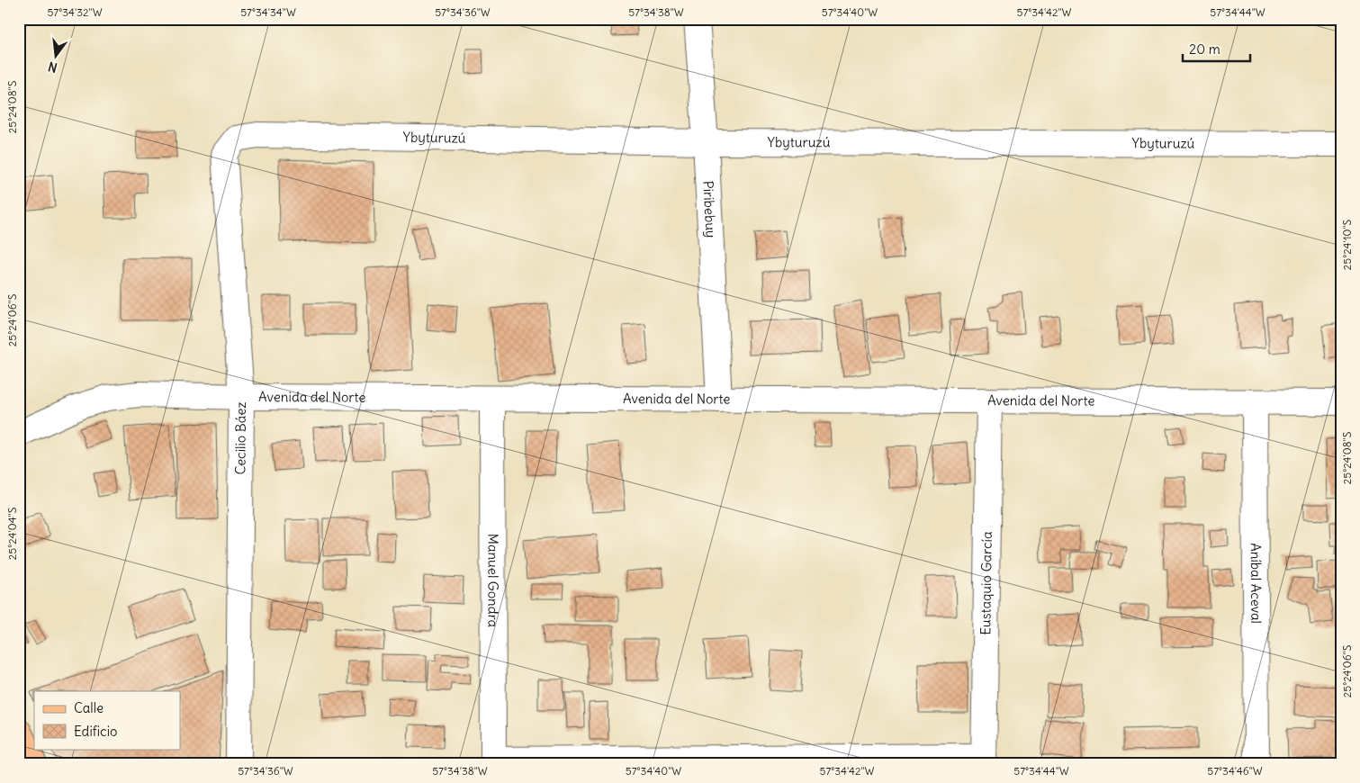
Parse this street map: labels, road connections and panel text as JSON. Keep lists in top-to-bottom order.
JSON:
{
  "streets": {
    "street": [
      "Ybyturuzú",
      "Piribebuy",
      "Avenida del Norte",
      "Cecilio Báez",
      "Manuel Gondra",
      "Eustaquio García",
      "Aníbal Aceval"
    ]
  },
  "crossings": [
    ["Ybyturuzú", "Piribebuy"],
    ["Ybyturuzú", "Cecilio Báez"],
    ["Piribebuy", "Avenida del Norte"],
    ["Avenida del Norte", "Cecilio Báez"],
    ["Avenida del Norte", "Manuel Gondra"],
    ["Avenida del Norte", "Eustaquio García"],
    ["Avenida del Norte", "Aníbal Aceval"]
  ],
  "legend": ["Calle", "Edificio"],
  "scale_bar": "20 m",
  "north": "bottom",
  "coordinates": [
    "57°34'32\"W",
    "57°34'34\"W",
    "57°34'36\"W",
    "57°34'38\"W",
    "57°34'40\"W",
    "57°34'42\"W",
    "57°34'44\"W",
    "25°24'08\"S",
    "25°24'10\"S",
    "25°24'06\"S",
    "25°24'04\"S",
    "57°34'46\"W"
  ]
}
